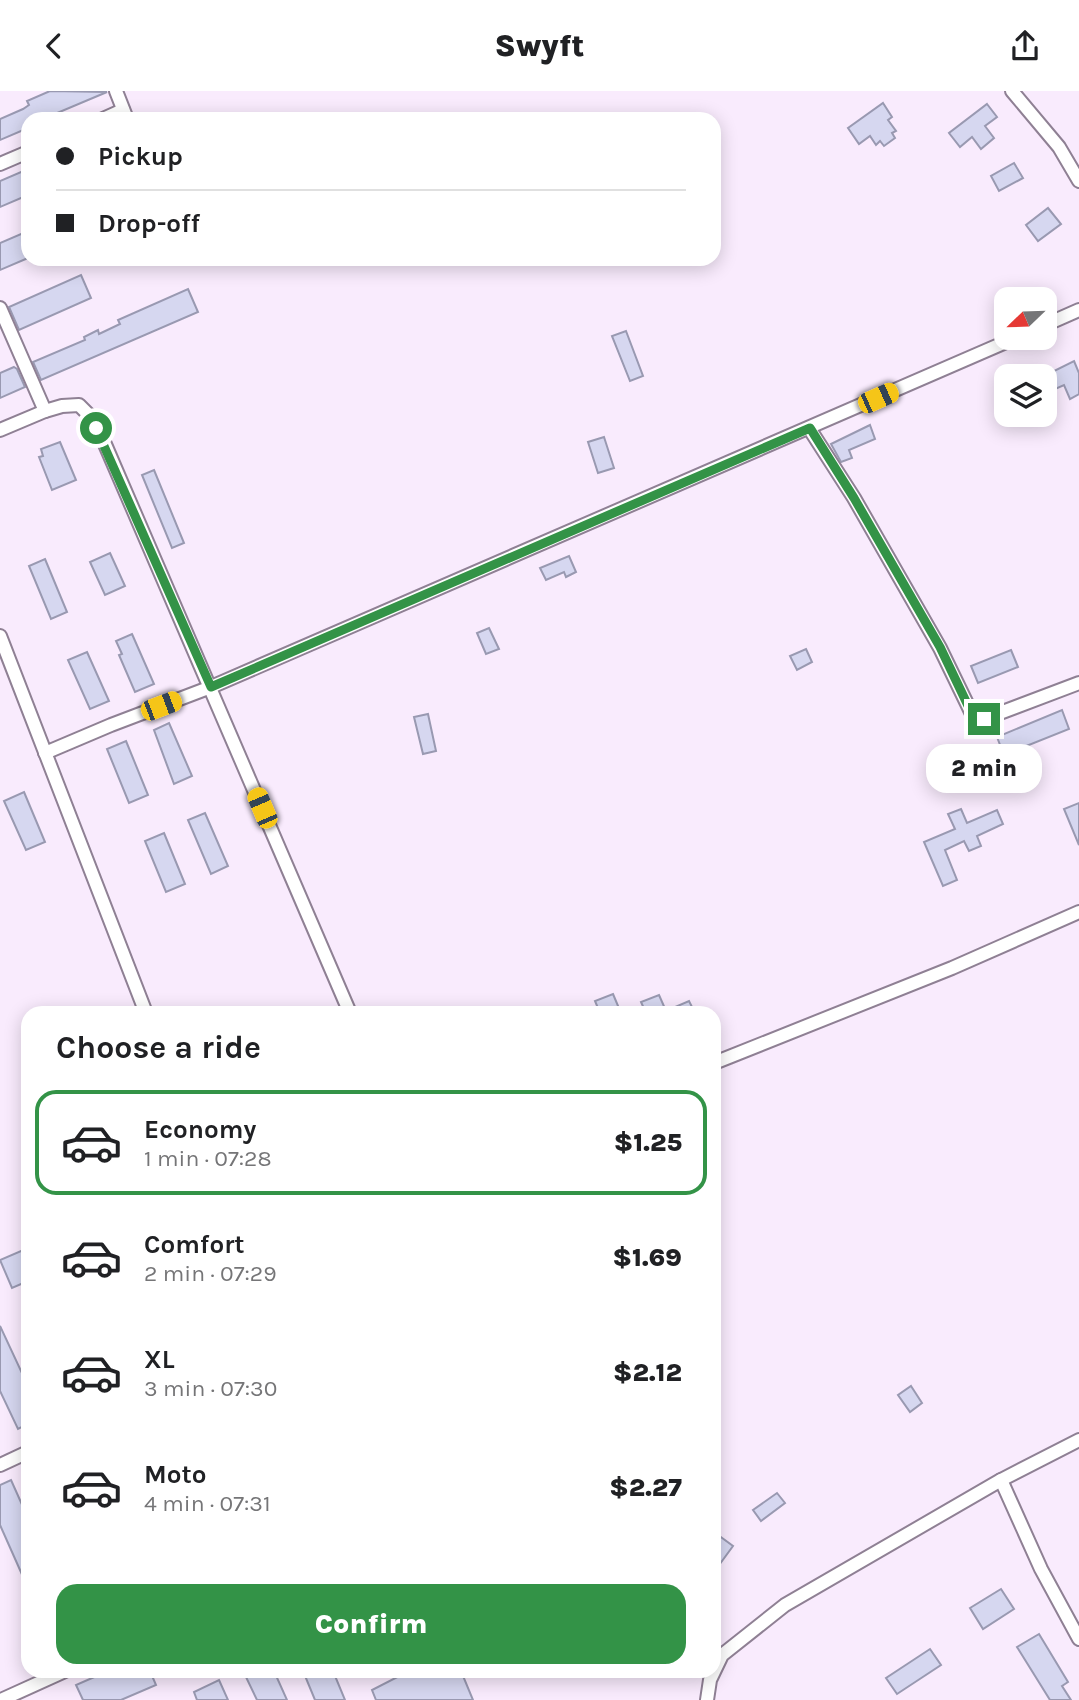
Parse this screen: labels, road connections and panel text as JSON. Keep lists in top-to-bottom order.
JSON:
{
  "north": "bottom left",
  "page": {
    "header": "Swyft",
    "banner": ["Pickup", "Drop-off"],
    "bubble": "2 min",
    "heading": "Choose a ride",
    "list": [
      {
        "name": "Economy",
        "note": "1 min · 07:28",
        "value": "$1.25"
      },
      {
        "name": "Comfort",
        "note": "2 min · 07:29",
        "value": "$1.69"
      },
      {
        "name": "XL",
        "note": "3 min · 07:30",
        "value": "$2.12"
      },
      {
        "name": "Moto",
        "note": "4 min · 07:31",
        "value": "$2.27"
      }
    ],
    "buttons": "Confirm"
  }
}
